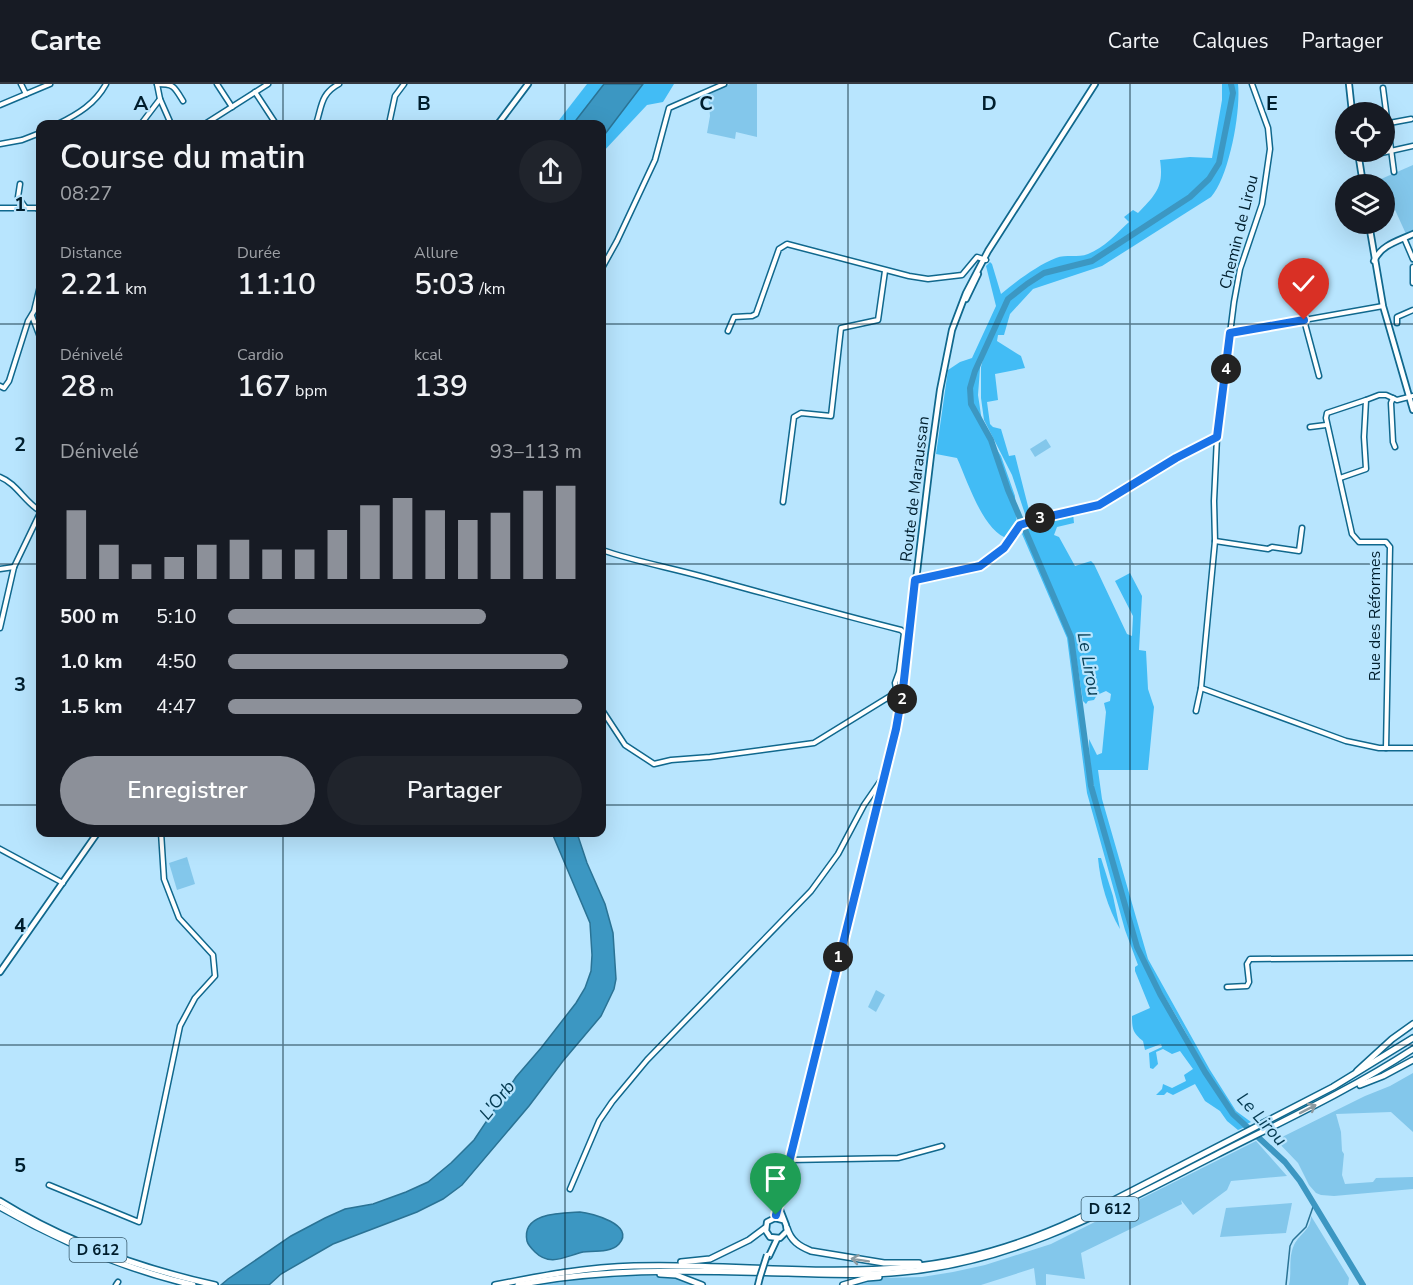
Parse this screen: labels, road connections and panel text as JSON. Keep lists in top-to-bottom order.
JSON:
{
  "streets": {
    "highway": ["D 612"],
    "main road": ["Route de Maraussan"],
    "street": ["Chemin de Lirou", "Rue des Réformes"]
  },
  "water": ["Le Lirou", "L'Orb"],
  "page": {
    "header": "Carte",
    "nav": ["Carte", "Calques", "Partager"],
    "heading": ["Course du matin", "08:27"],
    "stats": [
      ["Distance", "2.21 km"],
      ["Durée", "11:10"],
      ["Allure", "5:03 /km"],
      ["Dénivelé", "28 m"],
      ["Cardio", "167 bpm"],
      ["kcal", "139"]
    ],
    "pins": [
      "4",
      "3",
      "2",
      "1"
    ],
    "chart": ["Dénivelé", "93–113 m"],
    "list": [
      {
        "name": "500 m",
        "note": "5:10"
      },
      {
        "name": "1.0 km",
        "note": "4:50"
      },
      {
        "name": "1.5 km",
        "note": "4:47"
      }
    ],
    "buttons": ["Enregistrer", "Partager"]
  },
  "grid": {
    "columns": [
      "A",
      "B",
      "C",
      "D",
      "E"
    ],
    "rows": [
      "1",
      "2",
      "3",
      "4",
      "5"
    ]
  }
}
